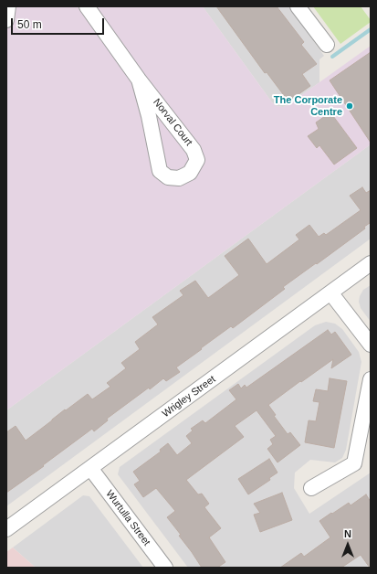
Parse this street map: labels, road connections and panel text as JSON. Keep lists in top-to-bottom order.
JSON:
{
  "streets": {
    "street": ["Norval Court", "Wrigley Street", "Wurtulla Street"]
  },
  "crossings": [
    ["Wrigley Street", "Wurtulla Street"]
  ],
  "places": ["The Corporate Centre"],
  "scale_bar": "50 m",
  "north": "top"
}
